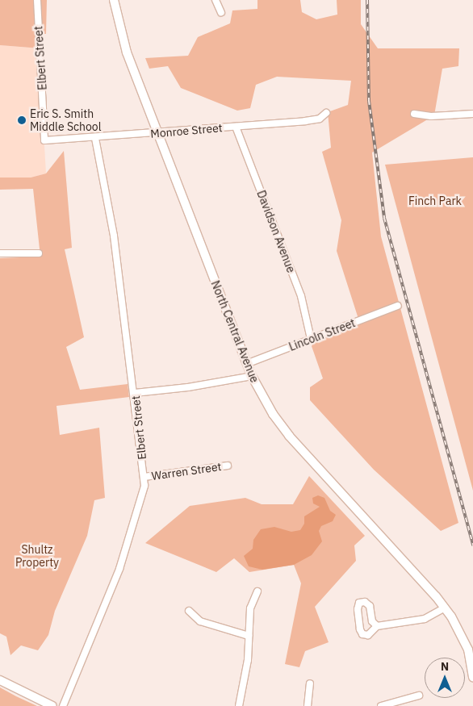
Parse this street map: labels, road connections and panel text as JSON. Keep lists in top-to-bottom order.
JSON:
{
  "streets": {
    "main road": ["North Central Avenue"],
    "street": [
      "Elbert Street",
      "Monroe Street",
      "Davidson Avenue",
      "Lincoln Street",
      "Warren Street"
    ]
  },
  "crossings": [
    ["Elbert Street", "Monroe Street"],
    ["Elbert Street", "Warren Street"],
    ["Monroe Street", "Davidson Avenue"],
    ["Monroe Street", "North Central Avenue"],
    ["Davidson Avenue", "Lincoln Street"],
    ["North Central Avenue", "Lincoln Street"]
  ],
  "parks": ["Finch Park", "Shultz Property"],
  "places": ["Eric S. Smith Middle School"],
  "north": "top"
}
